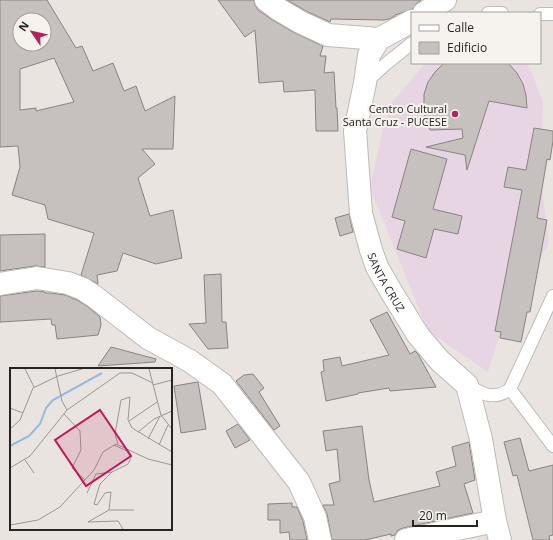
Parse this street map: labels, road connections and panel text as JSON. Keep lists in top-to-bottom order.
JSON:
{
  "streets": {
    "street": ["SANTA CRUZ"]
  },
  "places": ["Centro Cultural Santa Cruz - PUCESE"],
  "legend": ["Calle", "Edificio"],
  "scale_bar": "20 m",
  "north": "top left"
}
